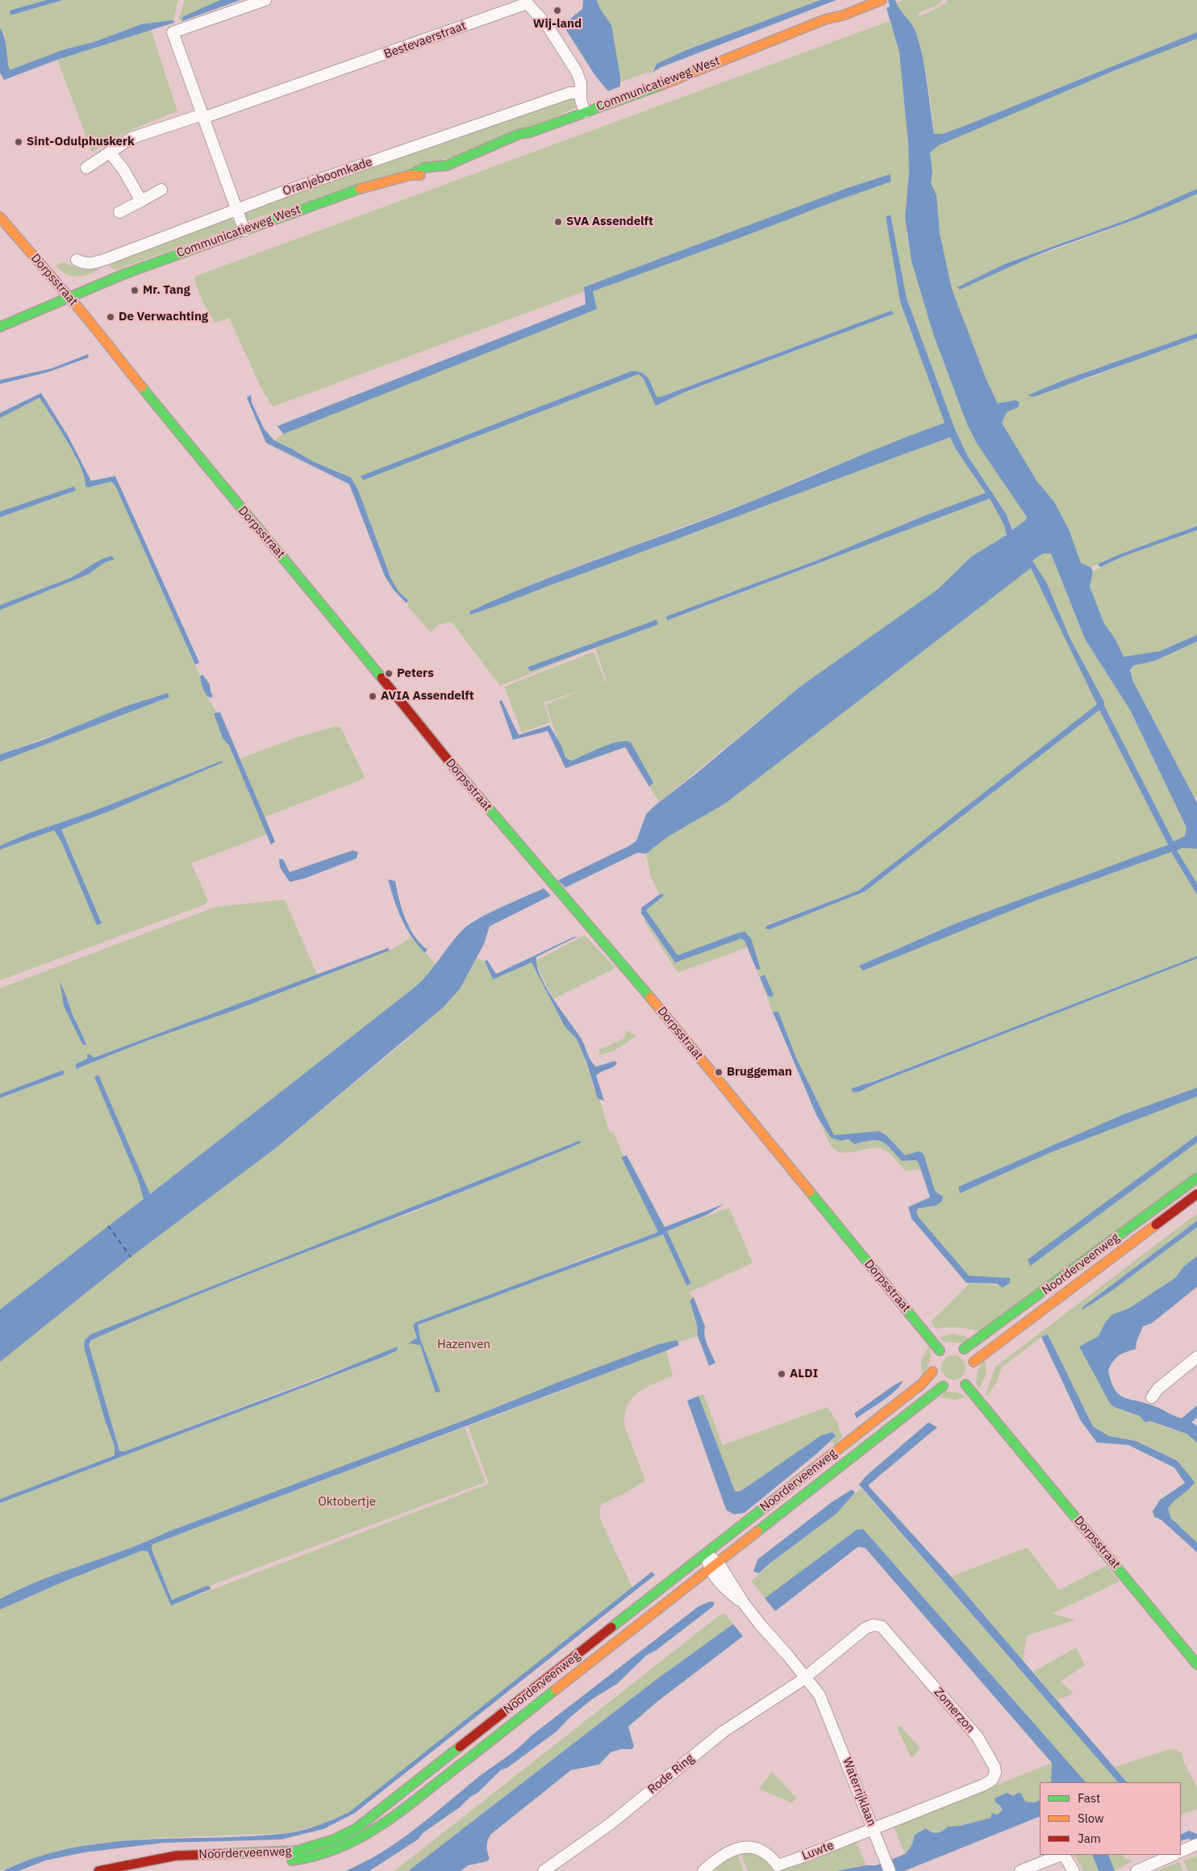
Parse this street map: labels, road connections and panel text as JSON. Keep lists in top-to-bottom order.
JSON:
{
  "streets": {
    "street": [
      "Bestevaerstraat",
      "Communicatieweg West",
      "Oranjeboomkade",
      "Dorpsstraat",
      "Noorderveenweg",
      "Zomerzon",
      "Rode Ring",
      "Waterrijklaan",
      "Luwte"
    ]
  },
  "crossings": [
    ["Bestevaerstraat", "Communicatieweg West"],
    ["Bestevaerstraat", "Oranjeboomkade"],
    ["Communicatieweg West", "Dorpsstraat"],
    ["Dorpsstraat", "Noorderveenweg"],
    ["Noorderveenweg", "Waterrijklaan"],
    ["Zomerzon", "Rode Ring"],
    ["Zomerzon", "Waterrijklaan"],
    ["Zomerzon", "Luwte"],
    ["Rode Ring", "Waterrijklaan"],
    ["Waterrijklaan", "Luwte"]
  ],
  "parks": ["Hazenven", "Oktobertje"],
  "places": [
    "Wij-land",
    "Sint-Odulphuskerk",
    "SVA Assendelft",
    "Mr. Tang",
    "De Verwachting",
    "Peters",
    "AVIA Assendelft",
    "Bruggeman",
    "ALDI"
  ],
  "legend": ["Fast", "Slow", "Jam"]
}
